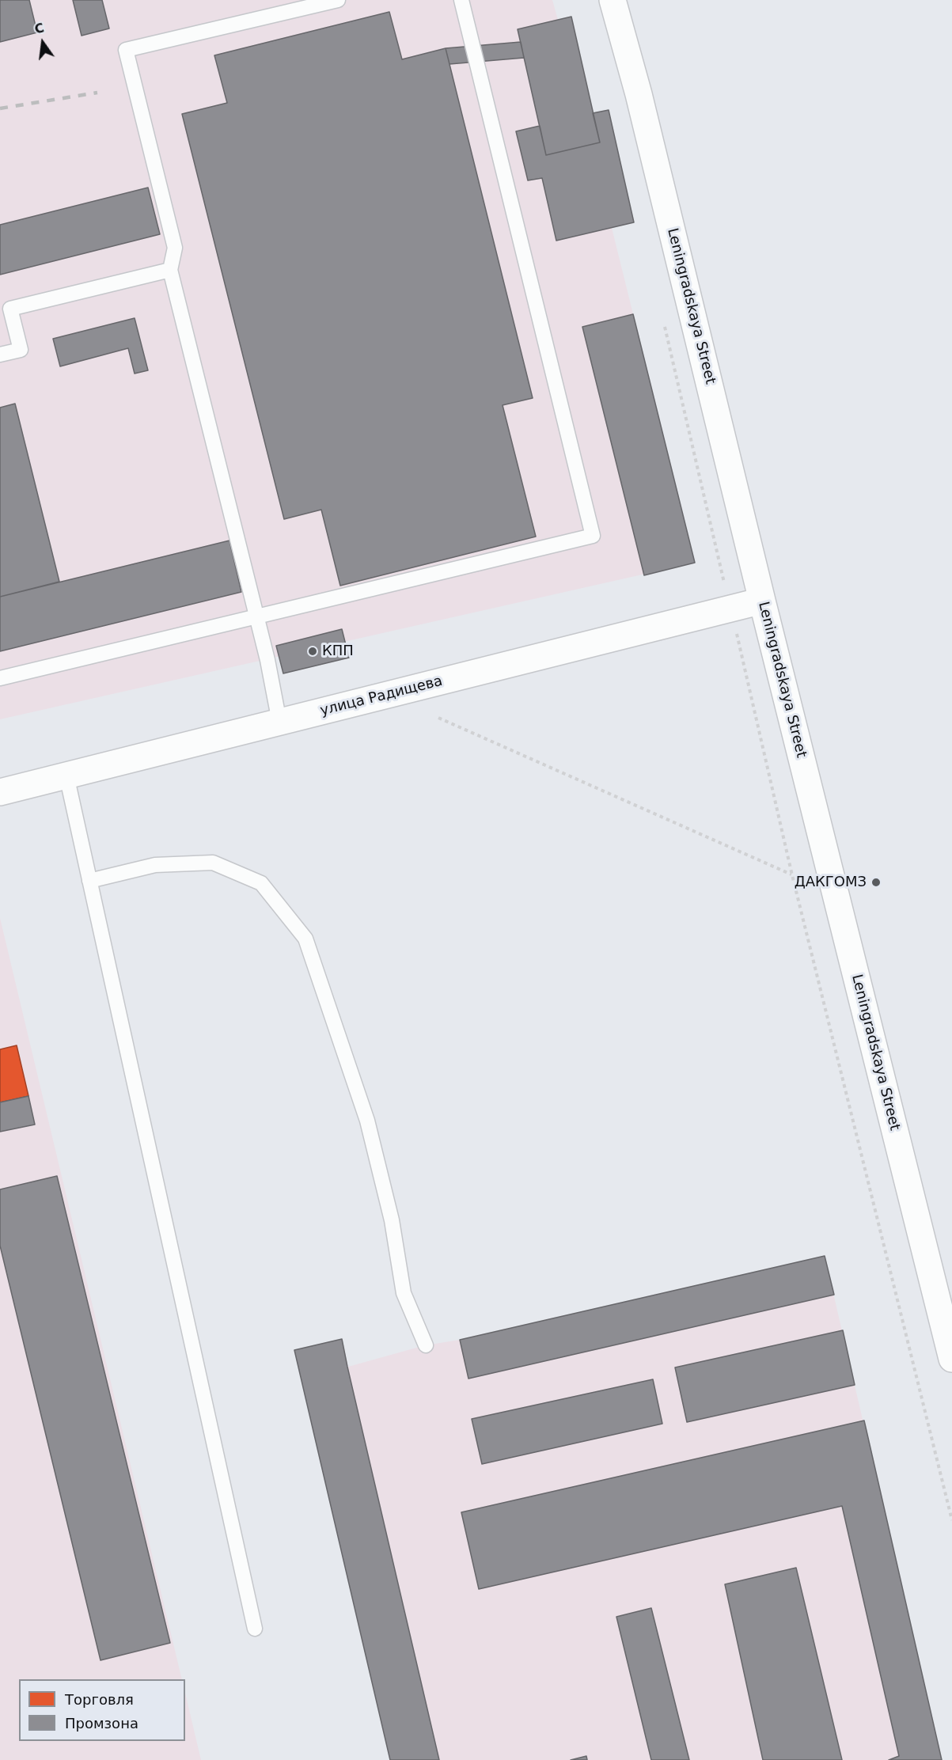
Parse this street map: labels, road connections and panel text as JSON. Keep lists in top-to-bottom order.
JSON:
{
  "streets": {
    "main road": ["Leningradskaya Street", "улица Радищева"]
  },
  "crossings": [
    ["Leningradskaya Street", "улица Радищева"]
  ],
  "places": ["КПП", "ДАКГОМЗ"],
  "legend": ["Торговля", "Промзона"],
  "north": "top"
}
